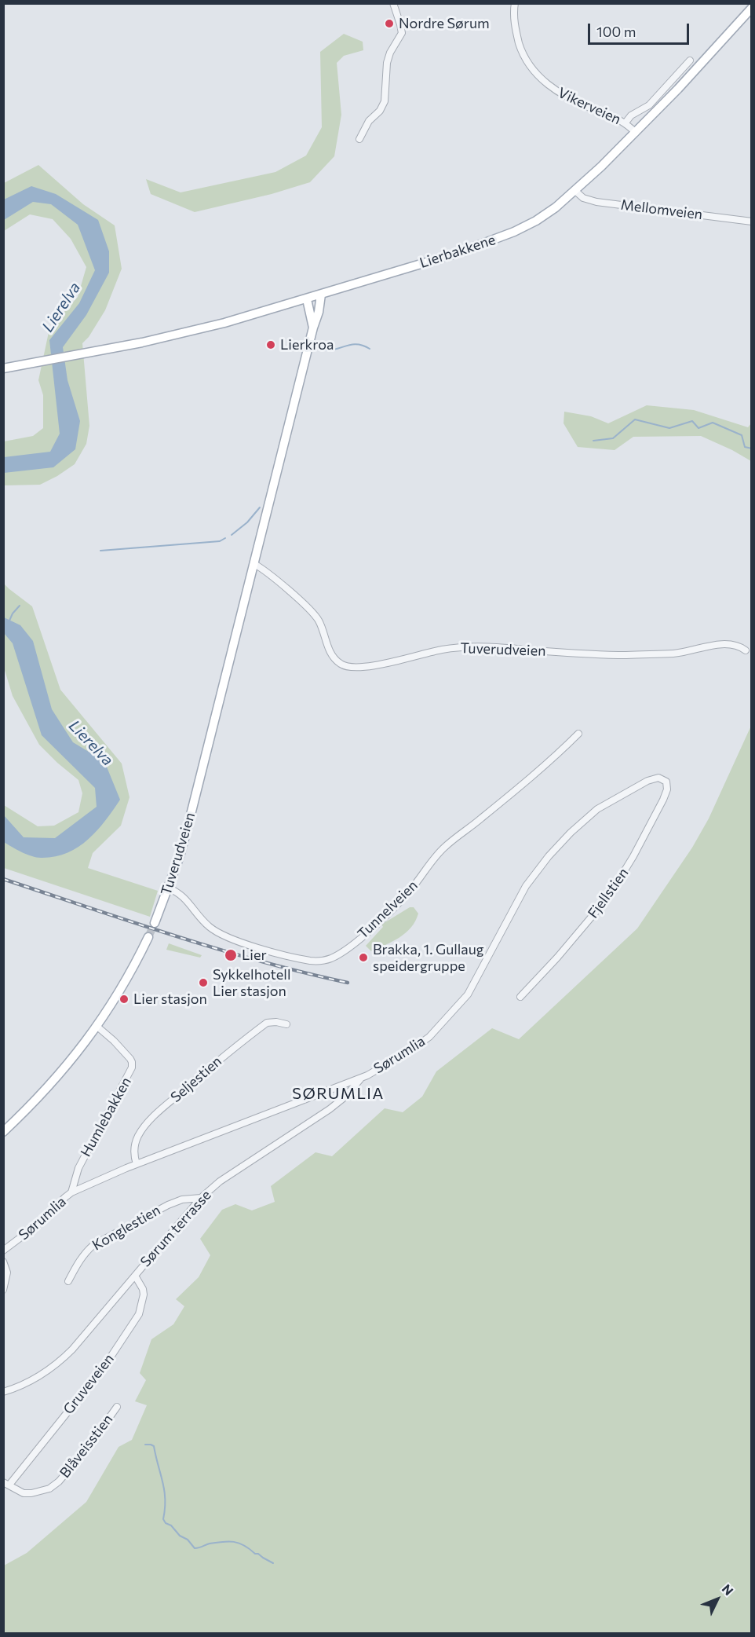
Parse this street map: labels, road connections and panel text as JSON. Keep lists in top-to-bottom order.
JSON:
{
  "streets": {
    "main road": ["Lierbakkene", "Tuverudveien"],
    "street": [
      "Vikerveien",
      "Mellomveien",
      "Fjellstien",
      "Tunnelveien",
      "Sørumlia",
      "Seljestien",
      "Humlebakken",
      "Konglestien",
      "Sørum terrasse",
      "Gruveveien",
      "Blåveisstien"
    ]
  },
  "crossings": [
    ["Vikerveien", "Lierbakkene"],
    ["Mellomveien", "Lierbakkene"],
    ["Lierbakkene", "Tuverudveien"],
    ["Tuverudveien", "Tunnelveien"],
    ["Fjellstien", "Sørumlia"],
    ["Sørumlia", "Seljestien"],
    ["Sørumlia", "Humlebakken"],
    ["Sørumlia", "Sørum terrasse"],
    ["Konglestien", "Sørum terrasse"],
    ["Sørum terrasse", "Gruveveien"],
    ["Gruveveien", "Blåveisstien"]
  ],
  "districts": ["SØRUMLIA"],
  "water": ["Lierelva"],
  "places": [
    "Nordre Sørum",
    "Lierkroa",
    "Lier",
    "Brakka, 1. Gullaug speidergruppe",
    "Sykkelhotell Lier stasjon",
    "Lier stasjon"
  ],
  "scale_bar": "100 m",
  "north": "top right"
}
